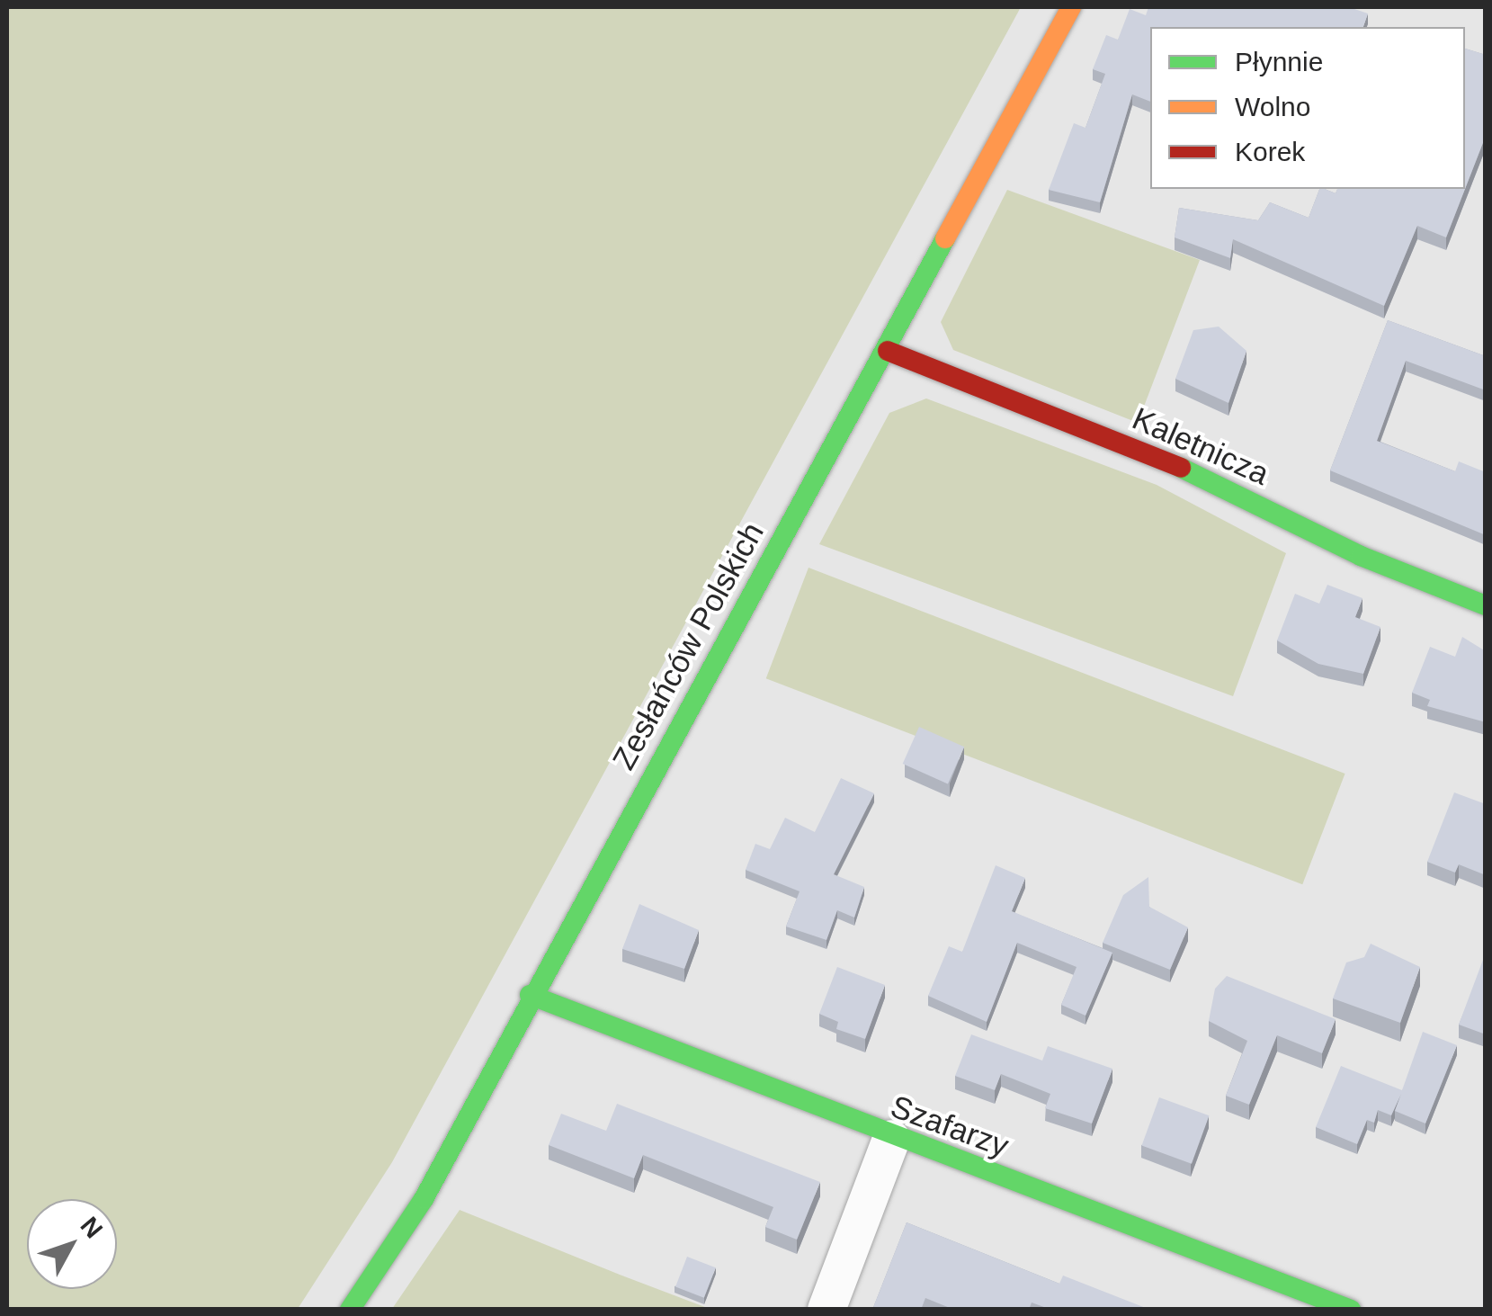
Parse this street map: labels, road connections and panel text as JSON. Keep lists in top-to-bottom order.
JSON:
{
  "streets": {
    "street": ["Kaletnicza", "Zesłańców Polskich", "Szafarzy"]
  },
  "crossings": [
    ["Kaletnicza", "Zesłańców Polskich"],
    ["Zesłańców Polskich", "Szafarzy"]
  ],
  "legend": ["Płynnie", "Wolno", "Korek"],
  "north": "top right"
}
